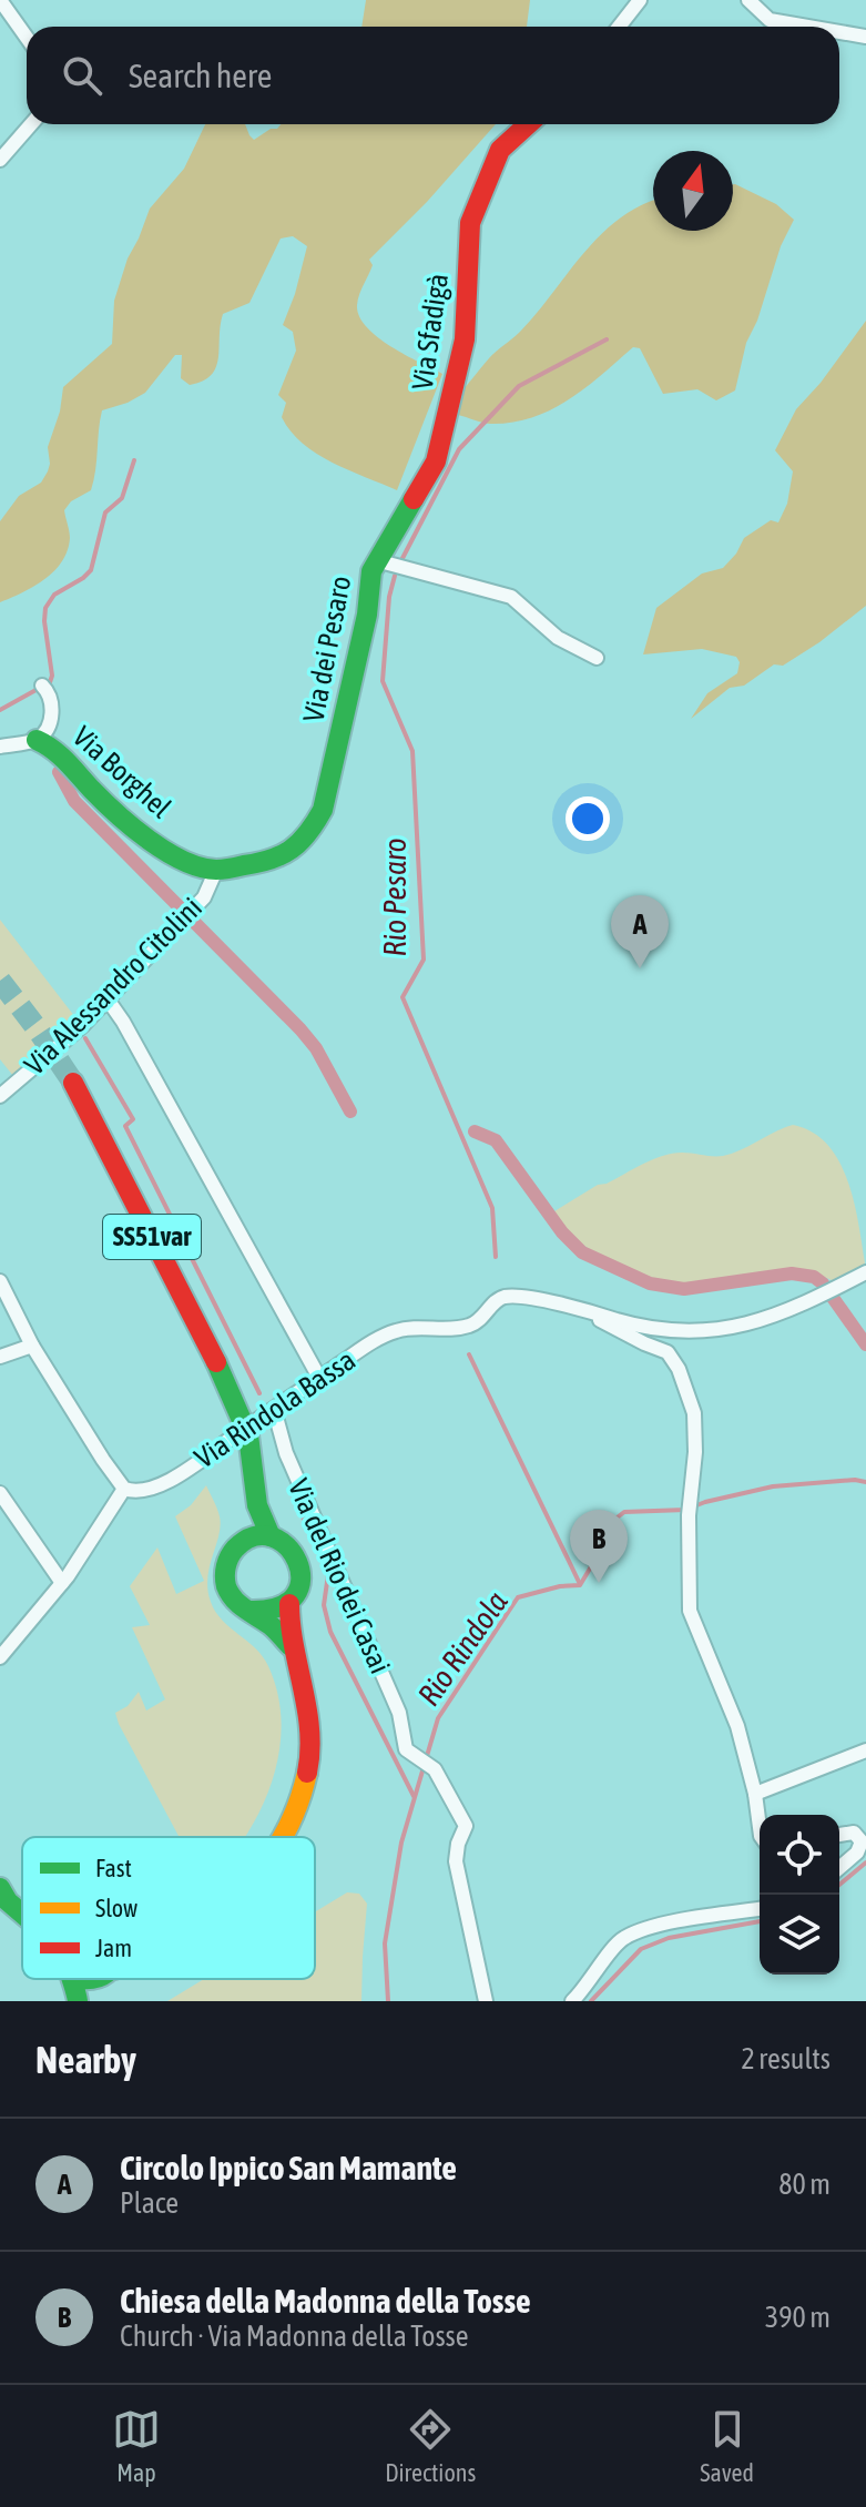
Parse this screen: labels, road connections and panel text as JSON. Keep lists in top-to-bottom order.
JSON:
{
  "streets": {
    "main road": [
      "Via Sfadigà",
      "Via dei Pesaro",
      "Via Borghel",
      "SS51var"
    ],
    "street": ["Via Alessandro Citolini", "Via Rindola Bassa", "Via del Rio dei Casai"]
  },
  "crossings": [
    ["Via Sfadigà", "Via dei Pesaro"],
    ["Via dei Pesaro", "Via Borghel"],
    ["Via dei Pesaro", "Via Alessandro Citolini"],
    ["Via Borghel", "Via Alessandro Citolini"],
    ["Via Rindola Bassa", "Via del Rio dei Casai"]
  ],
  "water": ["Rio Pesaro", "Rio Rindola"],
  "legend": ["Fast", "Slow", "Jam"],
  "north": "top",
  "page": {
    "search": "Search here",
    "pins": ["A", "B"],
    "heading": ["Nearby", "2 results"],
    "list": [
      {
        "mark": "A",
        "name": "Circolo Ippico San Mamante",
        "note": "Place",
        "value": "80 m"
      },
      {
        "mark": "B",
        "name": "Chiesa della Madonna della Tosse",
        "note": "Church · Via Madonna della Tosse",
        "value": "390 m"
      }
    ],
    "nav": ["Map", "Directions", "Saved"]
  }
}
